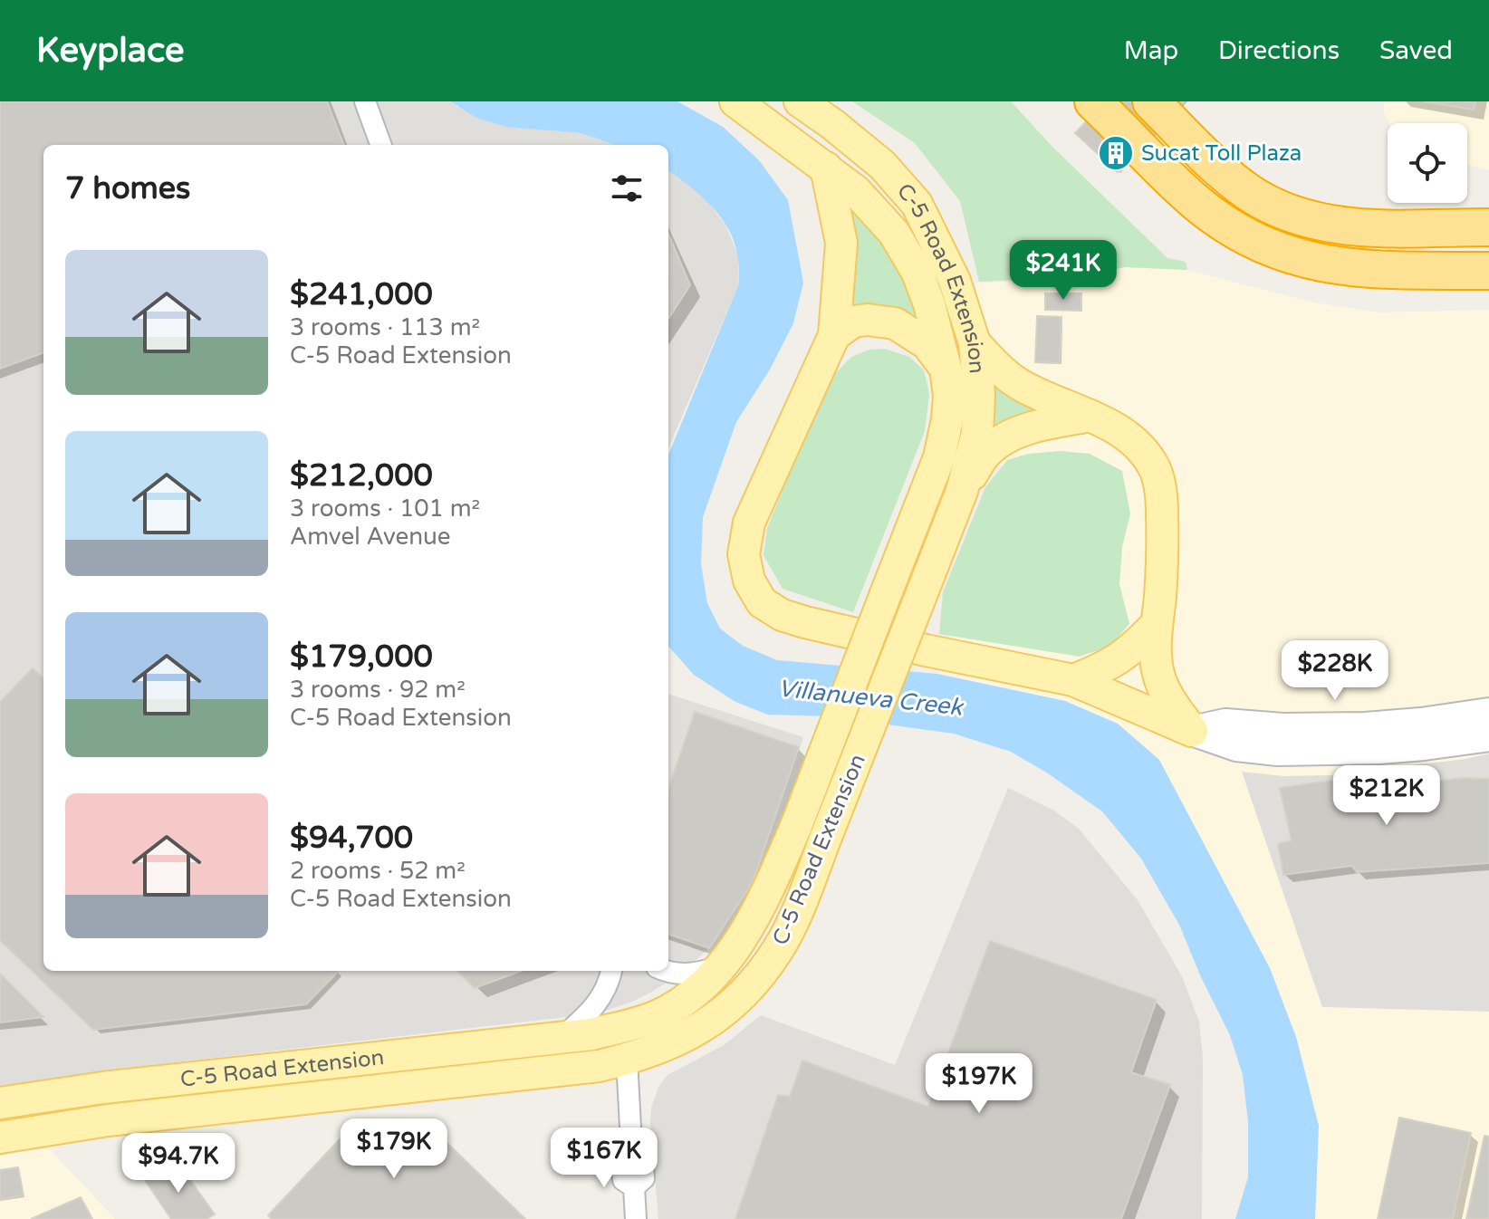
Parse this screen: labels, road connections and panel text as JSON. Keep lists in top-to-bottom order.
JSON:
{
  "streets": {
    "main road": ["C-5 Road Extension"]
  },
  "water": ["Villanueva Creek"],
  "places": {
    "building": ["Sucat Toll Plaza"]
  },
  "page": {
    "header": "Keyplace",
    "nav": ["Map", "Directions", "Saved"],
    "heading": "7 homes",
    "list": [
      {
        "name": "$241,000",
        "note": "3 rooms · 113 m² · C-5 Road Extension"
      },
      {
        "name": "$212,000",
        "note": "3 rooms · 101 m² · Amvel Avenue"
      },
      {
        "name": "$179,000",
        "note": "3 rooms · 92 m² · C-5 Road Extension"
      },
      {
        "name": "$94,700",
        "note": "2 rooms · 52 m² · C-5 Road Extension"
      }
    ],
    "price": [
      "$241K",
      "$228K",
      "$212K",
      "$197K",
      "$179K",
      "$167K",
      "$94.7K"
    ]
  }
}
